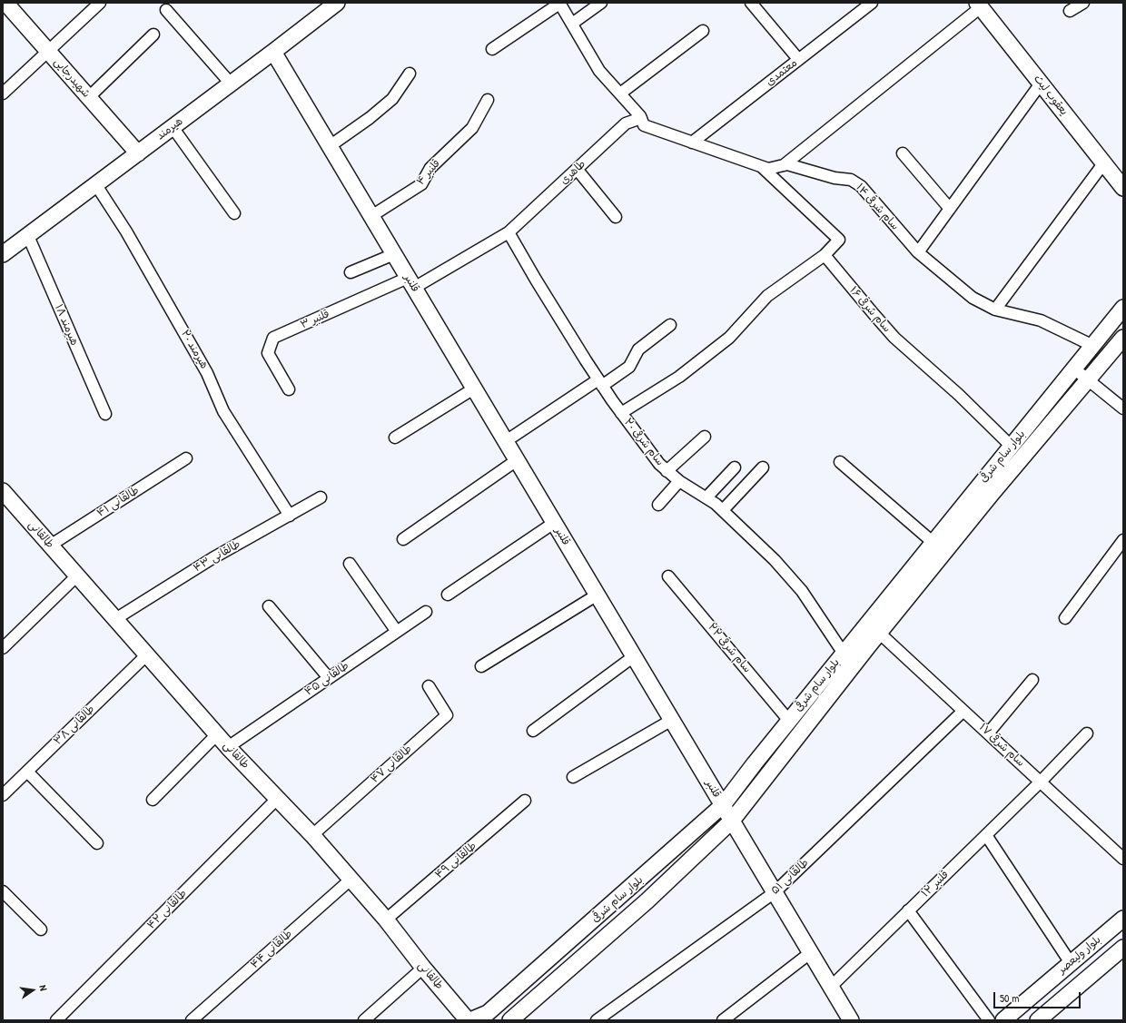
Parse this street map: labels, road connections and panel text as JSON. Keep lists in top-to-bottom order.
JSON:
{
  "streets": {
    "street": [
      "معتمدی",
      "شهیدرجایی",
      "یعقوب لیث",
      "هیرمند",
      "قلنبر ۴",
      "طاهری",
      "سام شرقی ۱۴",
      "قلنبر",
      "سام شرقی ۱۶",
      "قلنبر ۳",
      "هیرمند ۱۸",
      "هیرمند ۲۰",
      "سام شرقی ۲۰",
      "بلوار سام شرقی",
      "طالقانی ۴۱",
      "طالقانی",
      "طالقانی ۴۳",
      "سام شرقی ۲۲",
      "طالقانی ۴۵",
      "طالقانی ۳۸",
      "سام شرقی ۱۷",
      "طالقانی ۴۷",
      "طالقانی ۴۹",
      "طالقانی ۵۱",
      "قلنبر ۱۲",
      "طالقانی ۴۲",
      "طالقانی ۴۴",
      "بلوار ولیعصر"
    ]
  },
  "crossings": [
    ["معتمدی", "سام شرقی ۱۴"],
    ["شهیدرجایی", "هیرمند"],
    ["هیرمند", "قلنبر"],
    ["هیرمند", "هیرمند ۱۸"],
    ["هیرمند", "هیرمند ۲۰"],
    ["قلنبر ۴", "قلنبر"],
    ["طاهری", "سام شرقی ۱۴"],
    ["طاهری", "قلنبر"],
    ["طاهری", "قلنبر ۳"],
    ["طاهری", "سام شرقی ۲۰"],
    ["سام شرقی ۱۴", "بلوار سام شرقی"],
    ["قلنبر", "قلنبر ۳"],
    ["قلنبر", "بلوار سام شرقی"],
    ["قلنبر", "طالقانی ۵۱"],
    ["قلنبر", "قلنبر ۱۲"],
    ["سام شرقی ۱۶", "بلوار سام شرقی"],
    ["هیرمند ۲۰", "طالقانی ۴۳"],
    ["سام شرقی ۲۰", "بلوار سام شرقی"],
    ["بلوار سام شرقی", "طالقانی"],
    ["بلوار سام شرقی", "سام شرقی ۲۲"],
    ["بلوار سام شرقی", "سام شرقی ۱۷"],
    ["طالقانی ۴۱", "طالقانی"],
    ["طالقانی", "طالقانی ۴۳"],
    ["طالقانی", "طالقانی ۴۵"],
    ["طالقانی", "طالقانی ۳۸"],
    ["طالقانی", "طالقانی ۴۷"],
    ["طالقانی", "طالقانی ۴۹"],
    ["طالقانی", "طالقانی ۴۲"],
    ["طالقانی", "طالقانی ۴۴"],
    ["سام شرقی ۱۷", "طالقانی ۵۱"],
    ["سام شرقی ۱۷", "قلنبر ۱۲"]
  ],
  "scale_bar": "50 m",
  "north": "right"
}
